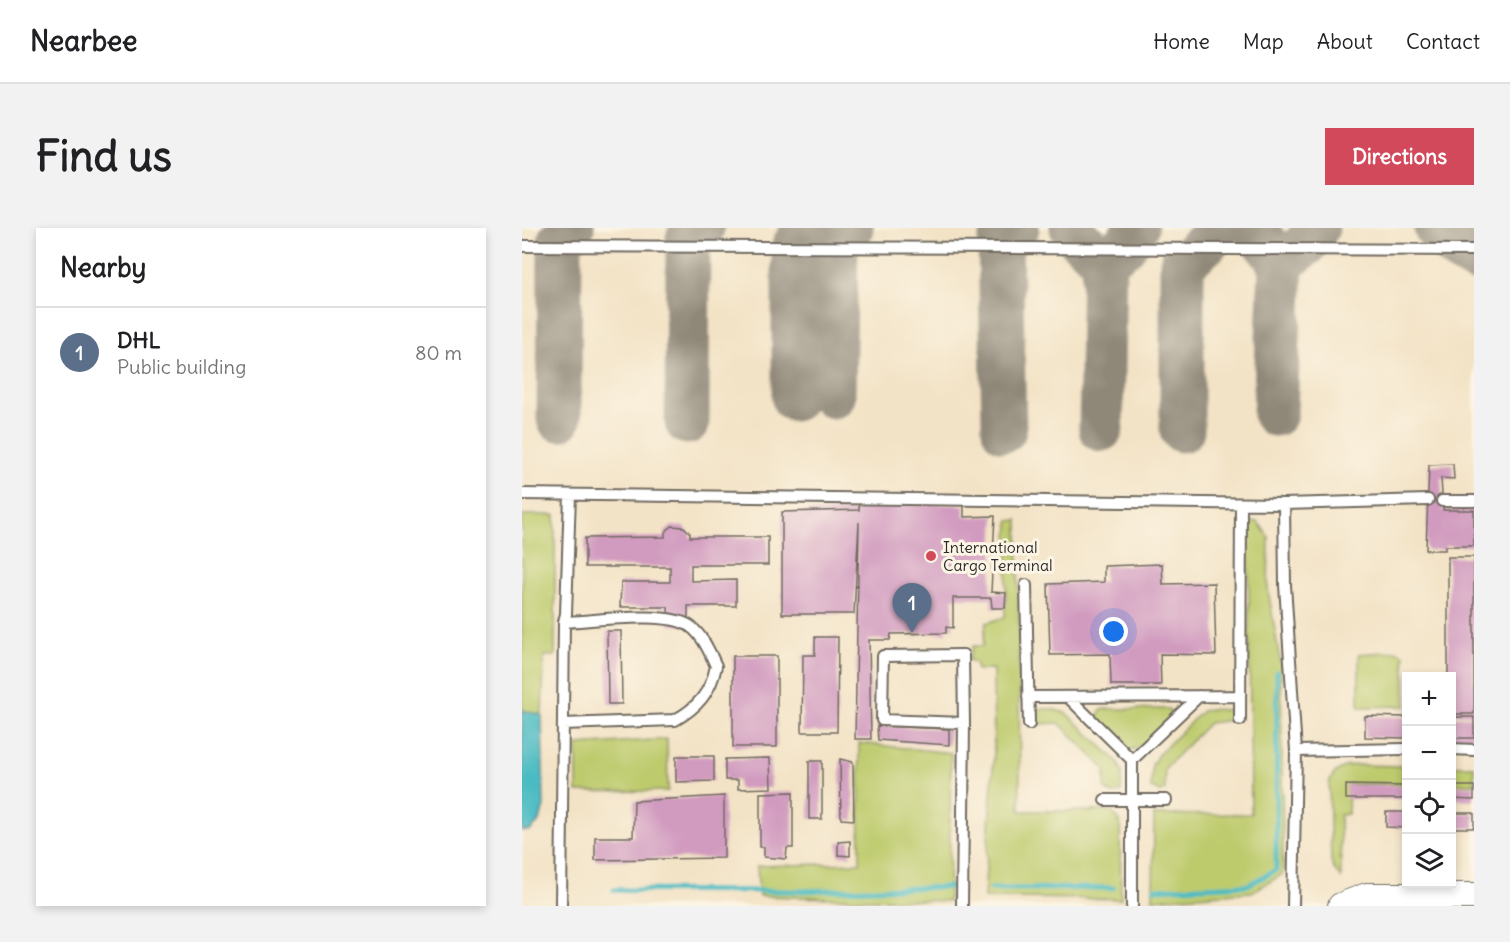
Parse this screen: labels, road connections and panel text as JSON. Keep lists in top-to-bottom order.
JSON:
{
  "places": ["International Cargo Terminal"],
  "page": {
    "header": "Nearbee",
    "nav": [
      "Home",
      "Map",
      "About",
      "Contact"
    ],
    "buttons": "Directions",
    "title": "Find us",
    "heading": "Nearby",
    "list": [
      {
        "mark": "1",
        "name": "DHL",
        "note": "Public building",
        "value": "80 m"
      }
    ],
    "pins": "1",
    "map_buttons": ["+", "−"]
  }
}
